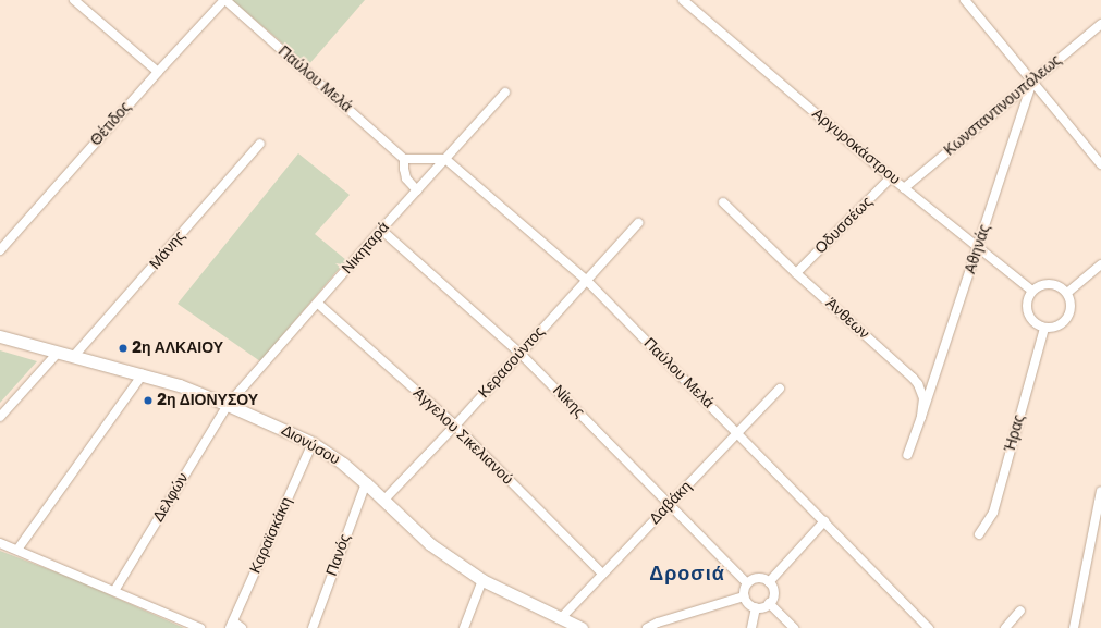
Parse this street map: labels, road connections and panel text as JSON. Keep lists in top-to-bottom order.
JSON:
{
  "streets": {
    "main road": ["Διονύσου"],
    "street": [
      "Παύλου Μελά",
      "Κωνσταντινουπόλεως",
      "Θέτιδος",
      "Αργυροκάστρου",
      "Οδυσσέως",
      "Νικηταρά",
      "Αθηνάς",
      "Μάνης",
      "Άνθεων",
      "Κερασούντος",
      "Νίκης",
      "Ήρας",
      "Άγγελου Σικελιανού",
      "Δελφών",
      "Δαβάκη",
      "Καραϊσκάκη",
      "Πανός"
    ]
  },
  "crossings": [
    ["Παύλου Μελά", "Θέτιδος"],
    ["Παύλου Μελά", "Νικηταρά"],
    ["Παύλου Μελά", "Κερασούντος"],
    ["Παύλου Μελά", "Δαβάκη"],
    ["Κωνσταντινουπόλεως", "Αργυροκάστρου"],
    ["Κωνσταντινουπόλεως", "Αθηνάς"],
    ["Αργυροκάστρου", "Οδυσσέως"],
    ["Αργυροκάστρου", "Αθηνάς"],
    ["Αργυροκάστρου", "Ήρας"],
    ["Οδυσσέως", "Άνθεων"],
    ["Νικηταρά", "Νίκης"],
    ["Νικηταρά", "Άγγελου Σικελιανού"],
    ["Νικηταρά", "Διονύσου"],
    ["Νικηταρά", "Δελφών"],
    ["Αθηνάς", "Άνθεων"],
    ["Μάνης", "Διονύσου"],
    ["Κερασούντος", "Νίκης"],
    ["Κερασούντος", "Άγγελου Σικελιανού"],
    ["Κερασούντος", "Διονύσου"],
    ["Νίκης", "Δαβάκη"],
    ["Άγγελου Σικελιανού", "Δαβάκη"],
    ["Διονύσου", "Δελφών"],
    ["Διονύσου", "Δαβάκη"],
    ["Διονύσου", "Καραϊσκάκη"],
    ["Διονύσου", "Πανός"]
  ],
  "districts": ["Δροσιά"],
  "places": ["2η ΑΛΚΑΙΟΥ", "2η ΔΙΟΝΥΣΟΥ"]
}
